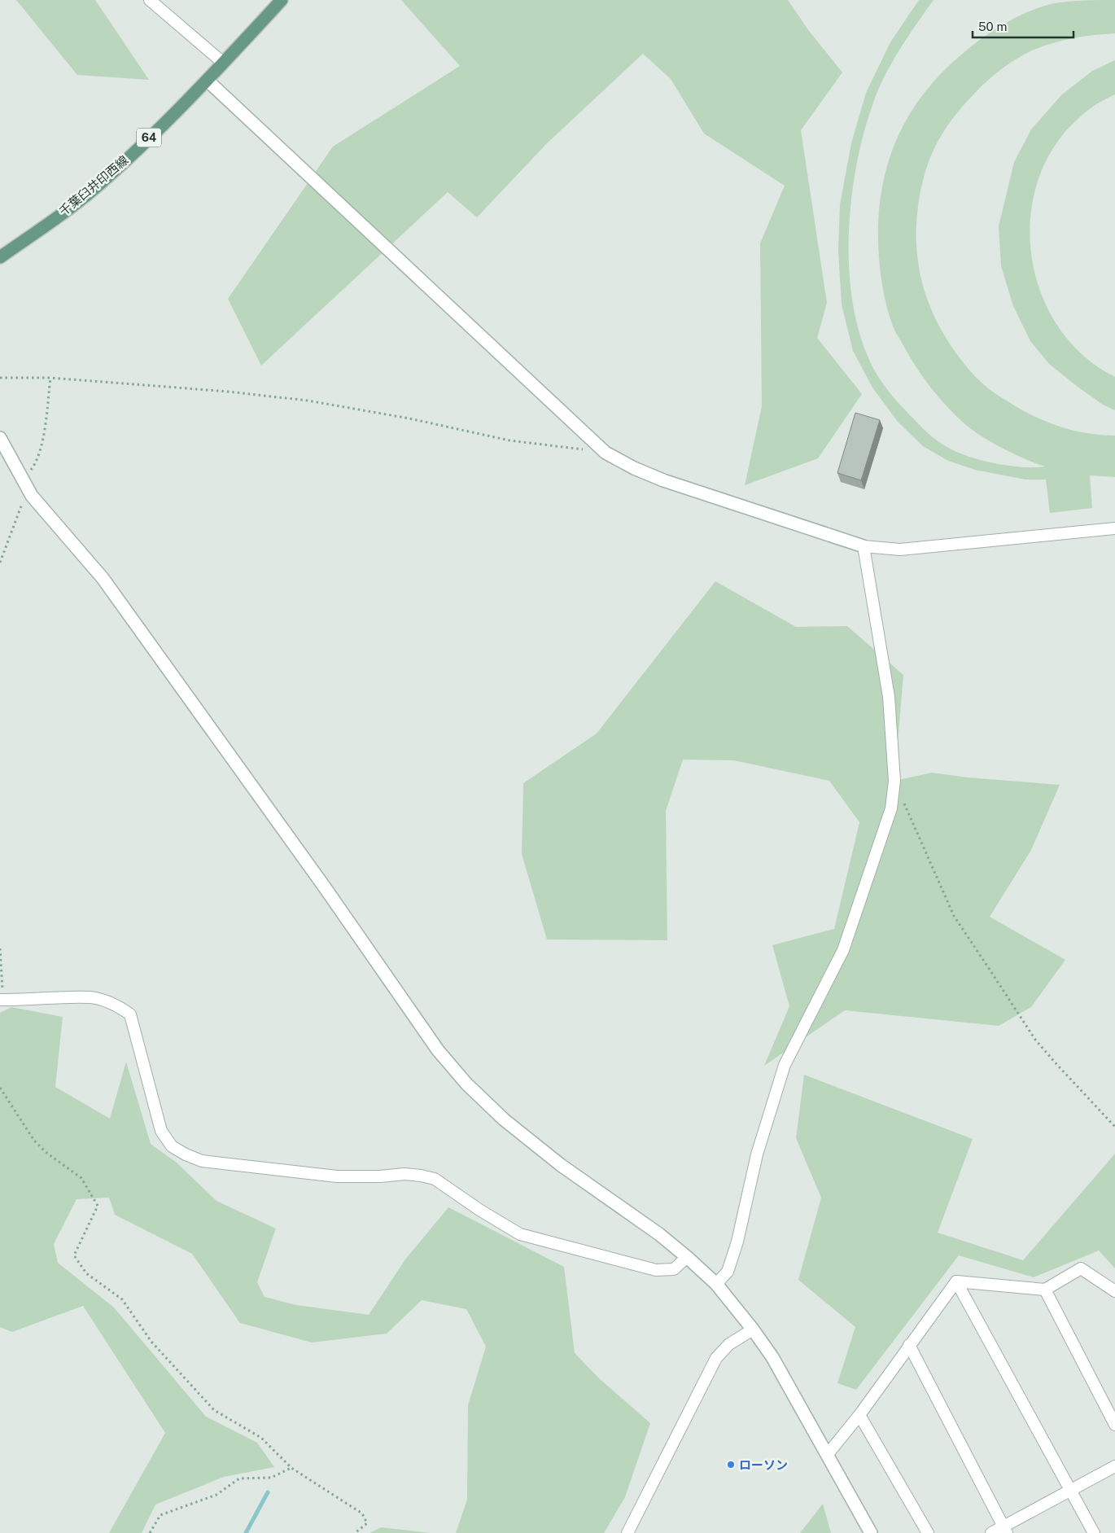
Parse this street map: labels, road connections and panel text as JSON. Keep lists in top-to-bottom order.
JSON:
{
  "streets": {
    "main road": ["64", "千葉臼井印西線"]
  },
  "places": ["ローソン"],
  "scale_bar": "50 m"
}
